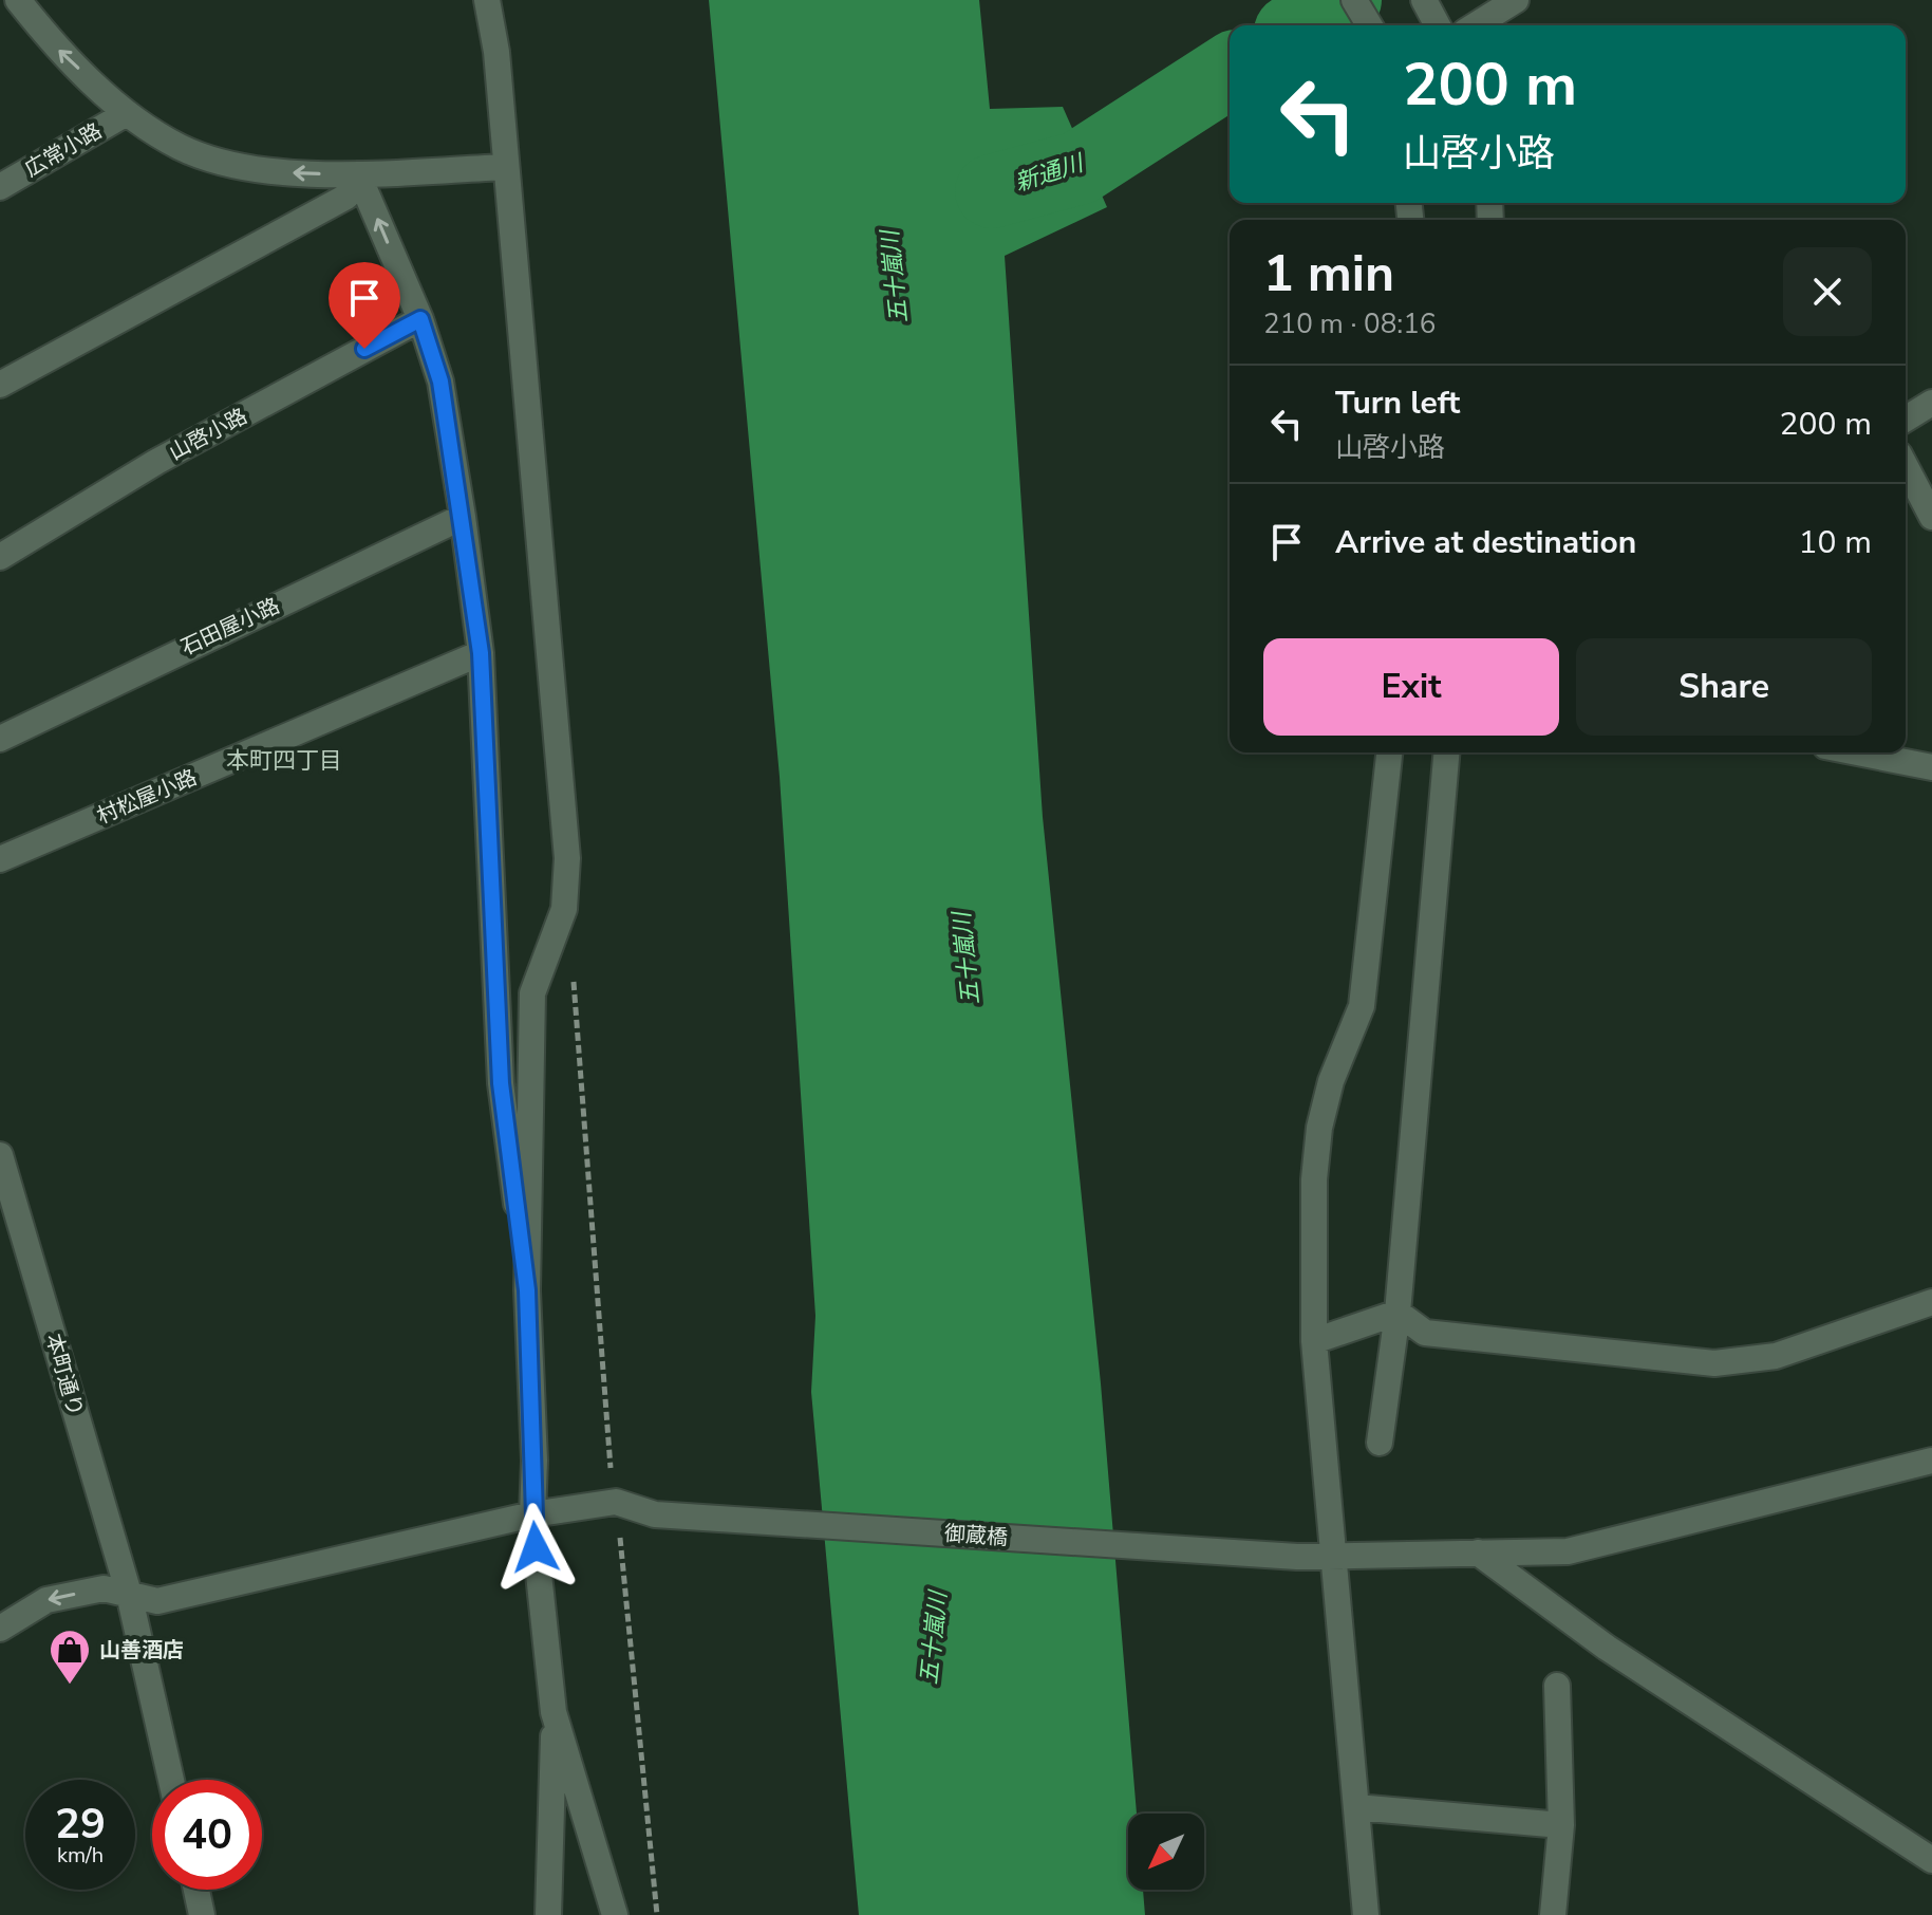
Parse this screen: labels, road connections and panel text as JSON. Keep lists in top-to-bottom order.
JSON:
{
  "streets": {
    "street": [
      "広常小路",
      "山啓小路",
      "石田屋小路",
      "村松屋小路",
      "本町通り",
      "御蔵橋"
    ]
  },
  "districts": ["本町四丁目"],
  "water": ["新通川", "五十嵐川"],
  "places": {
    "shop": ["山善酒店"]
  },
  "north": "bottom left",
  "page": {
    "turn": ["200 m", "山啓小路"],
    "heading": ["1 min", "210 m · 08:16"],
    "list": [
      {
        "name": "Turn left",
        "note": "山啓小路",
        "value": "200 m"
      },
      {
        "name": "Arrive at destination",
        "value": "10 m"
      }
    ],
    "buttons": ["Exit", "Share"],
    "speed": "29 km/h",
    "limit": "40"
  }
}
